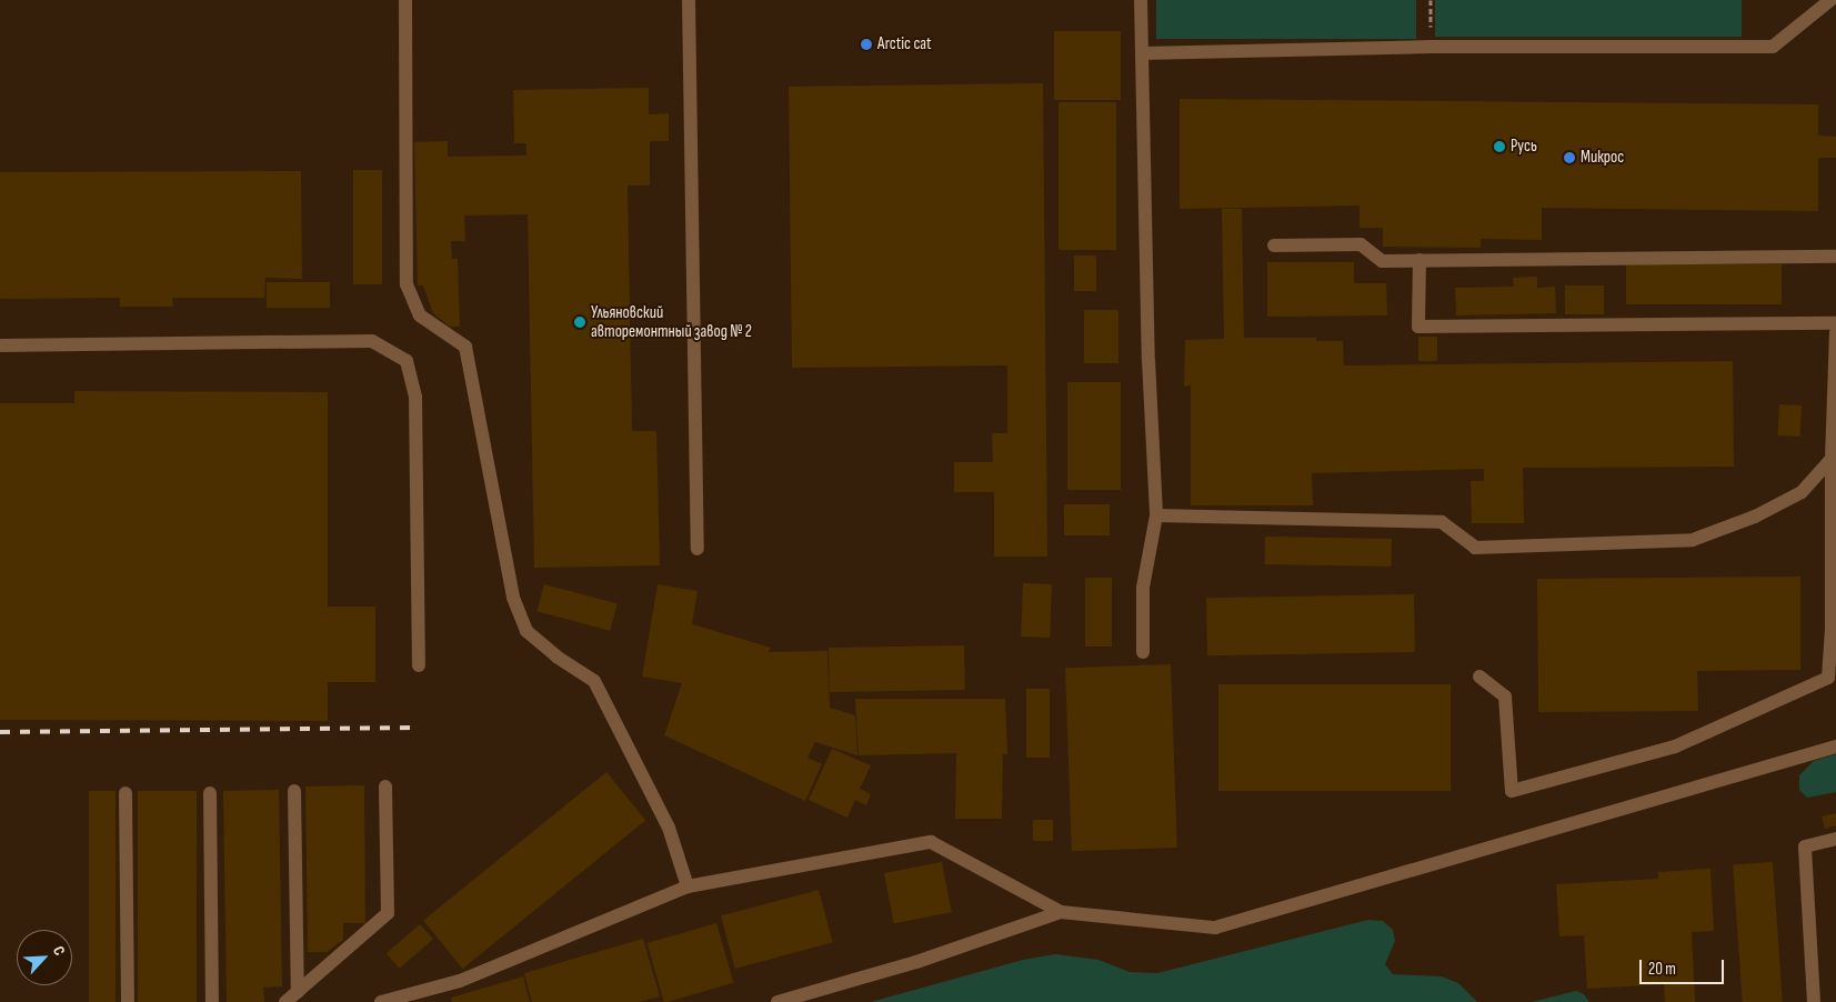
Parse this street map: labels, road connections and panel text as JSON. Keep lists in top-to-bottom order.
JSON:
{
  "places": [
    "Arctic cat",
    "Русь",
    "Микрос",
    "Ульяновский авторемонтный завод № 2"
  ],
  "scale_bar": "20 m",
  "north": "top right"
}
